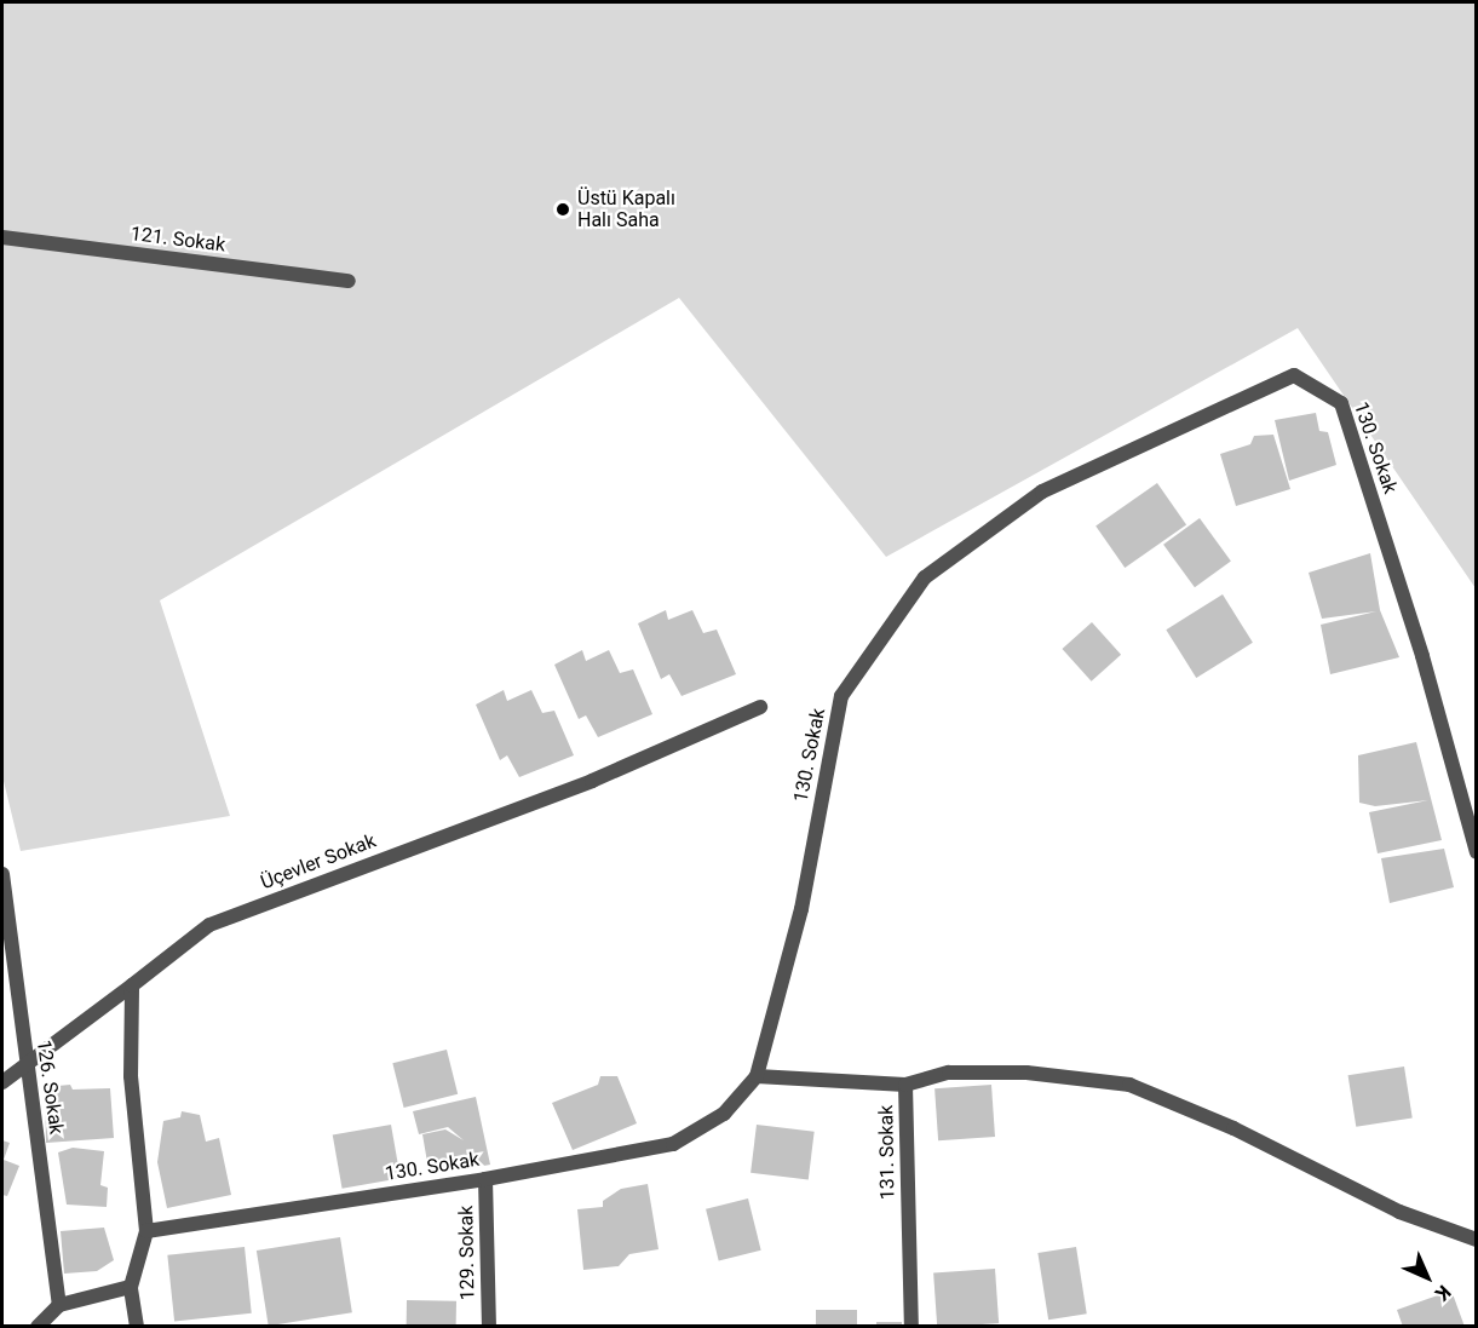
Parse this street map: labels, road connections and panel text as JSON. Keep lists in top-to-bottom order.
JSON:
{
  "streets": {
    "street": [
      "121. Sokak",
      "130. Sokak",
      "Üçevler Sokak",
      "126. Sokak",
      "131. Sokak",
      "129. Sokak"
    ]
  },
  "crossings": [
    ["130. Sokak", "131. Sokak"],
    ["130. Sokak", "129. Sokak"],
    ["Üçevler Sokak", "126. Sokak"]
  ],
  "places": ["Üstü Kapalı Halı Saha"],
  "north": "bottom right"
}
